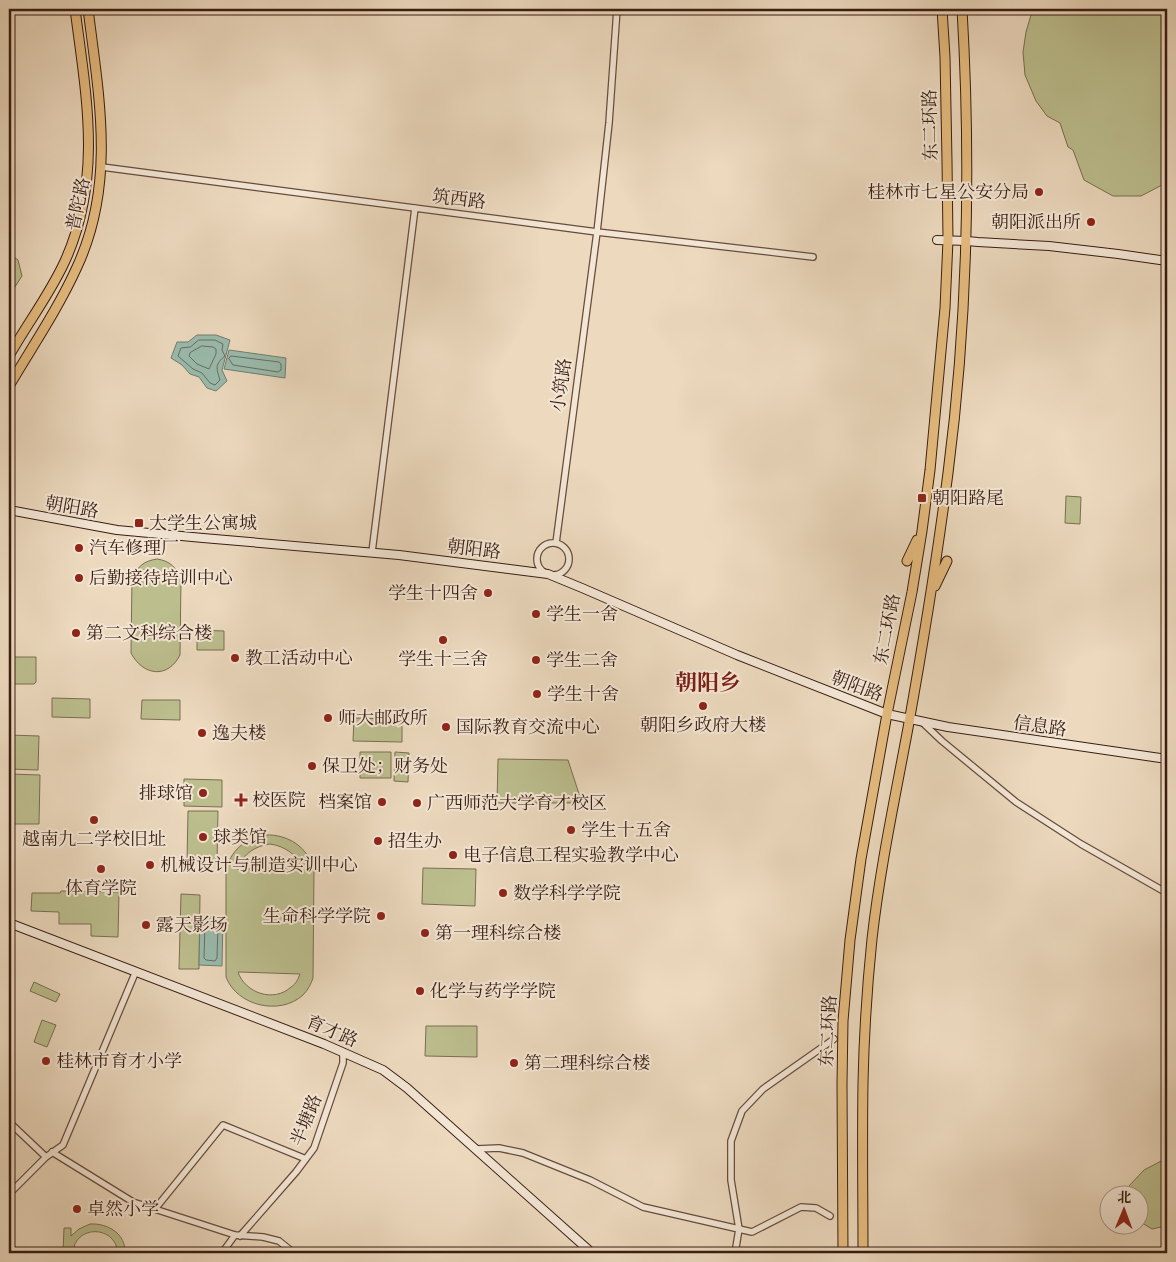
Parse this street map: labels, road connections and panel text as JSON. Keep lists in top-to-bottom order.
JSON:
{
  "streets": {
    "main road": ["东二环路", "普陀路"],
    "street": [
      "筑西路",
      "小筑路",
      "朝阳路",
      "信息路",
      "育才路",
      "半塘路"
    ]
  },
  "crossings": [
    ["东二环路", "朝阳路"],
    ["东二环路", "信息路"],
    ["筑西路", "普陀路"],
    ["筑西路", "小筑路"],
    ["小筑路", "朝阳路"],
    ["朝阳路", "信息路"],
    ["育才路", "半塘路"]
  ],
  "districts": ["朝阳乡"],
  "places": {
    "other": [
      "桂林市七星公安分局",
      "朝阳派出所",
      "汽车修理厂",
      "后勤接待培训中心",
      "学生十四舍",
      "学生一舍",
      "第二文科综合楼",
      "学生十三舍",
      "教工活动中心",
      "学生二舍",
      "学生十舍",
      "朝阳乡政府大楼",
      "师大邮政所",
      "国际教育交流中心",
      "逸夫楼",
      "保卫处；财务处",
      "排球馆",
      "档案馆",
      "广西师范大学育才校区",
      "越南九二学校旧址",
      "学生十五舍",
      "球类馆",
      "招生办",
      "电子信息工程实验教学中心",
      "机械设计与制造实训中心",
      "体育学院",
      "数学科学学院",
      "生命科学学院",
      "露天影场",
      "第一理科综合楼",
      "化学与药学学院",
      "桂林市育才小学",
      "第二理科综合楼",
      "卓然小学"
    ],
    "transit": ["朝阳路尾", "大学生公寓城"],
    "health": ["校医院"]
  },
  "north": "top"
}
